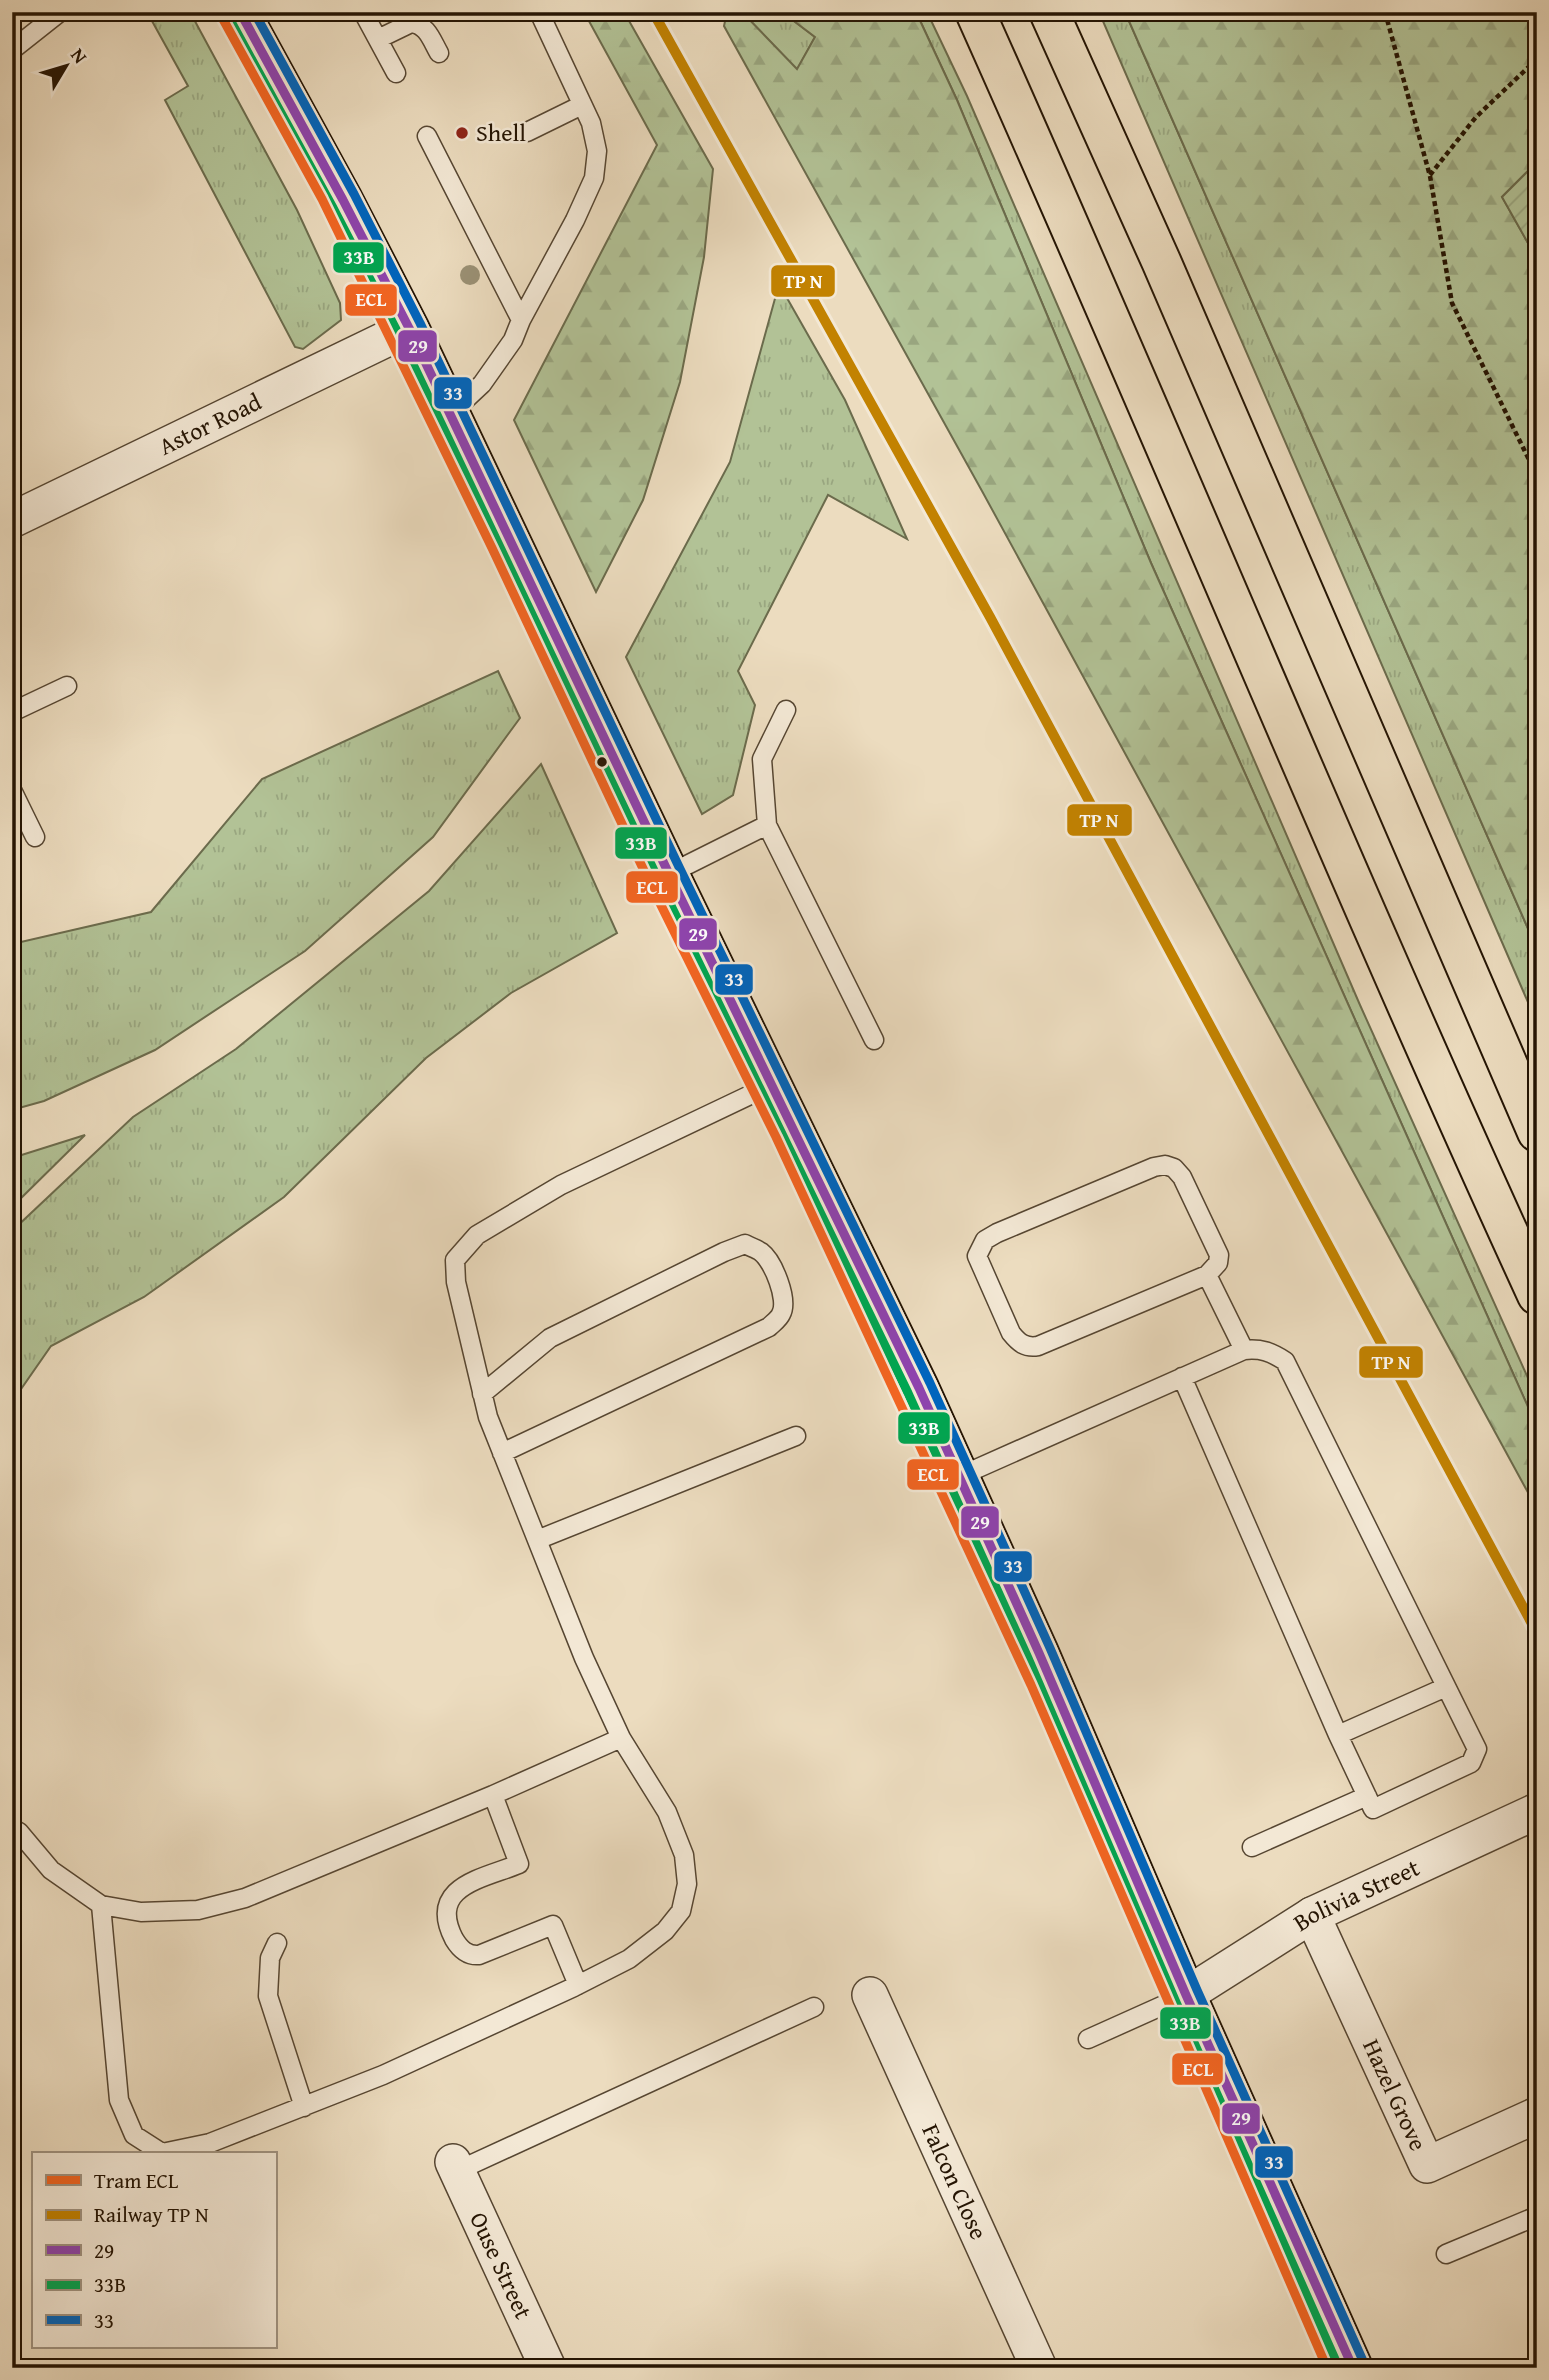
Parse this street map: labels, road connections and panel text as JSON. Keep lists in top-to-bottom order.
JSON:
{
  "streets": {
    "street": [
      "Astor Road",
      "Bolivia Street",
      "Hazel Grove",
      "Falcon Close",
      "Ouse Street"
    ]
  },
  "crossings": [
    ["Bolivia Street", "Hazel Grove"]
  ],
  "places": ["Shell"],
  "lines": [
    "tram line ECL",
    "transit line 29",
    "transit line 33",
    "transit line 33B"
  ],
  "legend": [
    "Tram ECL",
    "Railway TP N",
    "29",
    "33B",
    "33"
  ],
  "north": "top right"
}
